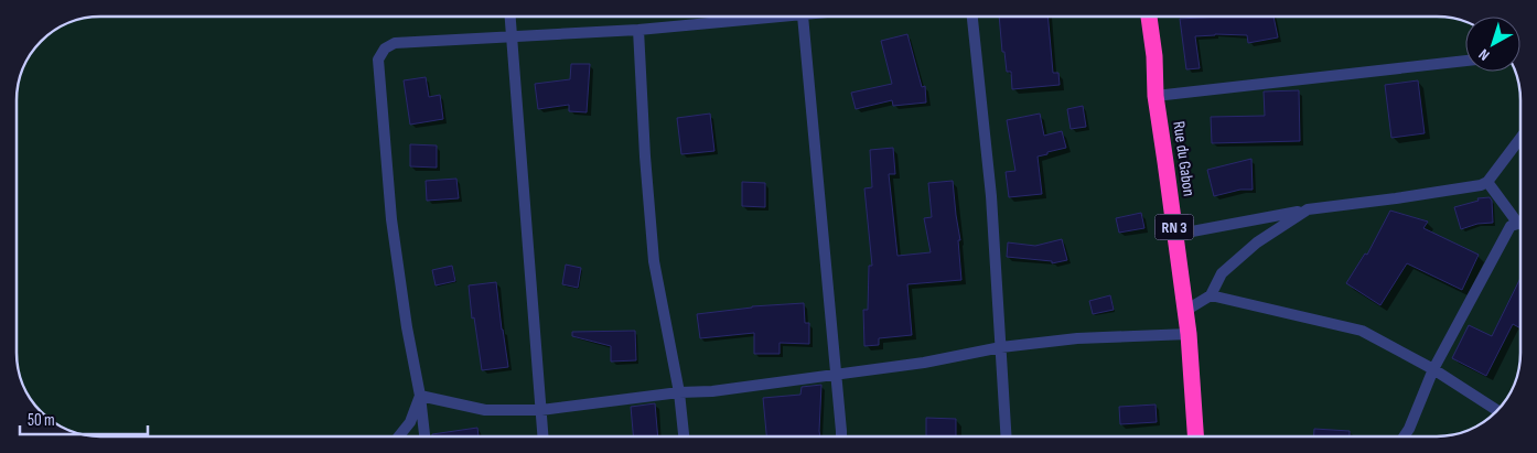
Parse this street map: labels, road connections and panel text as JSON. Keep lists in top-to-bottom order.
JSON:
{
  "streets": {
    "highway": ["Rue du Gabon", "RN 3"]
  },
  "scale_bar": "50 m",
  "north": "bottom left"
}
